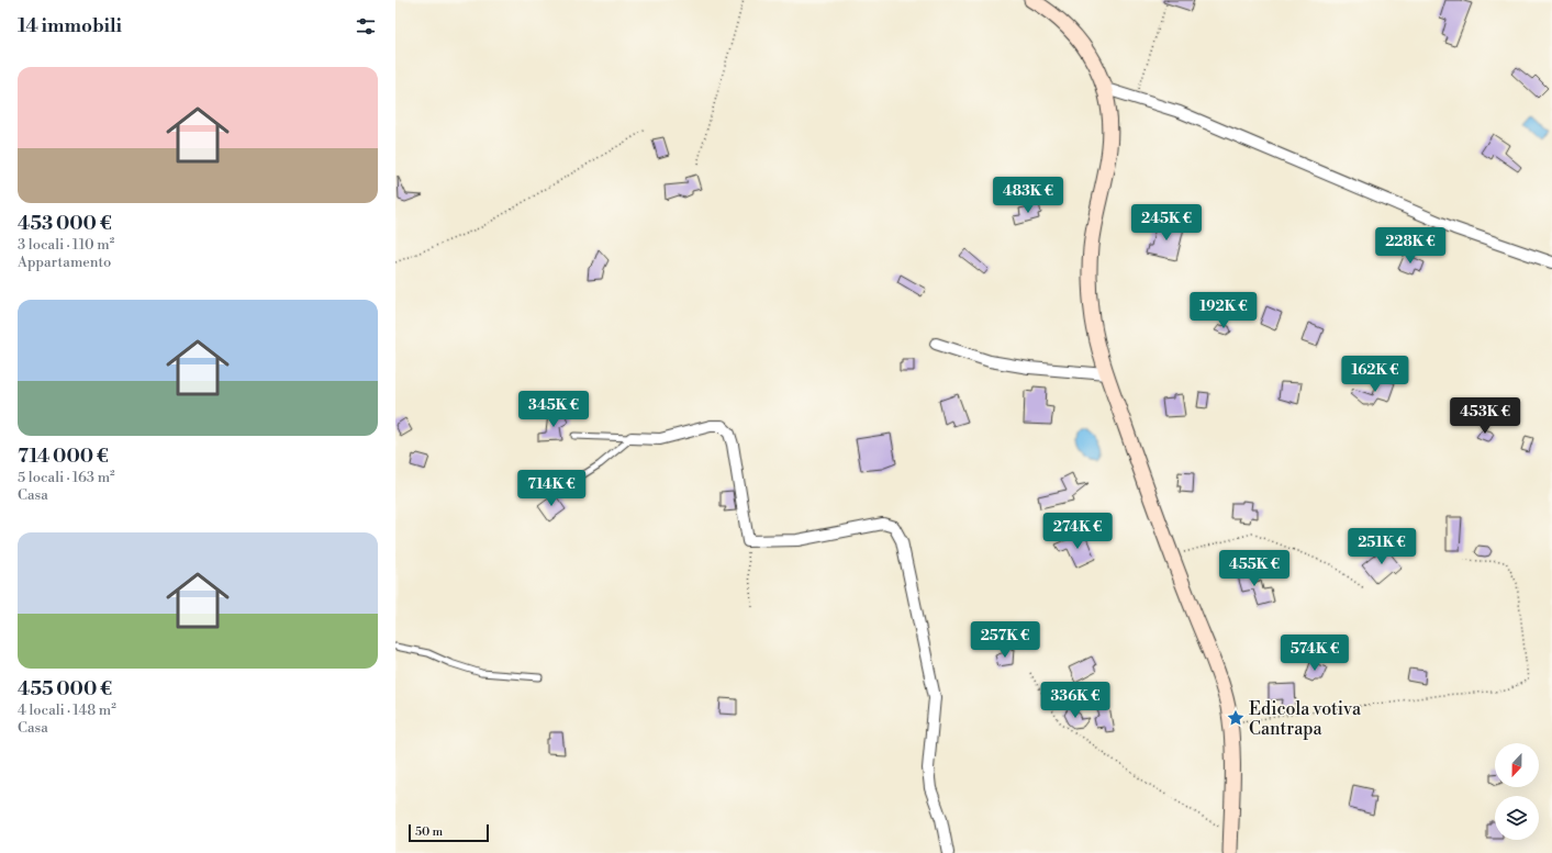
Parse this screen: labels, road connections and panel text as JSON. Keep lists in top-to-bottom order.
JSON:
{
  "places": {
    "place": ["Edicola votiva Cantrapa"]
  },
  "scale_bar": "50 m",
  "north": "bottom",
  "page": {
    "heading": "14 immobili",
    "list": [
      {
        "name": "453 000 €",
        "note": "3 locali · 110 m² · Appartamento"
      },
      {
        "name": "714 000 €",
        "note": "5 locali · 163 m² · Casa"
      },
      {
        "name": "455 000 €",
        "note": "4 locali · 148 m² · Casa"
      }
    ],
    "price": [
      "483K €",
      "245K €",
      "228K €",
      "192K €",
      "162K €",
      "345K €",
      "453K €",
      "714K €",
      "274K €",
      "251K €",
      "455K €",
      "257K €",
      "574K €",
      "336K €"
    ],
    "scale": "50 m"
  }
}
